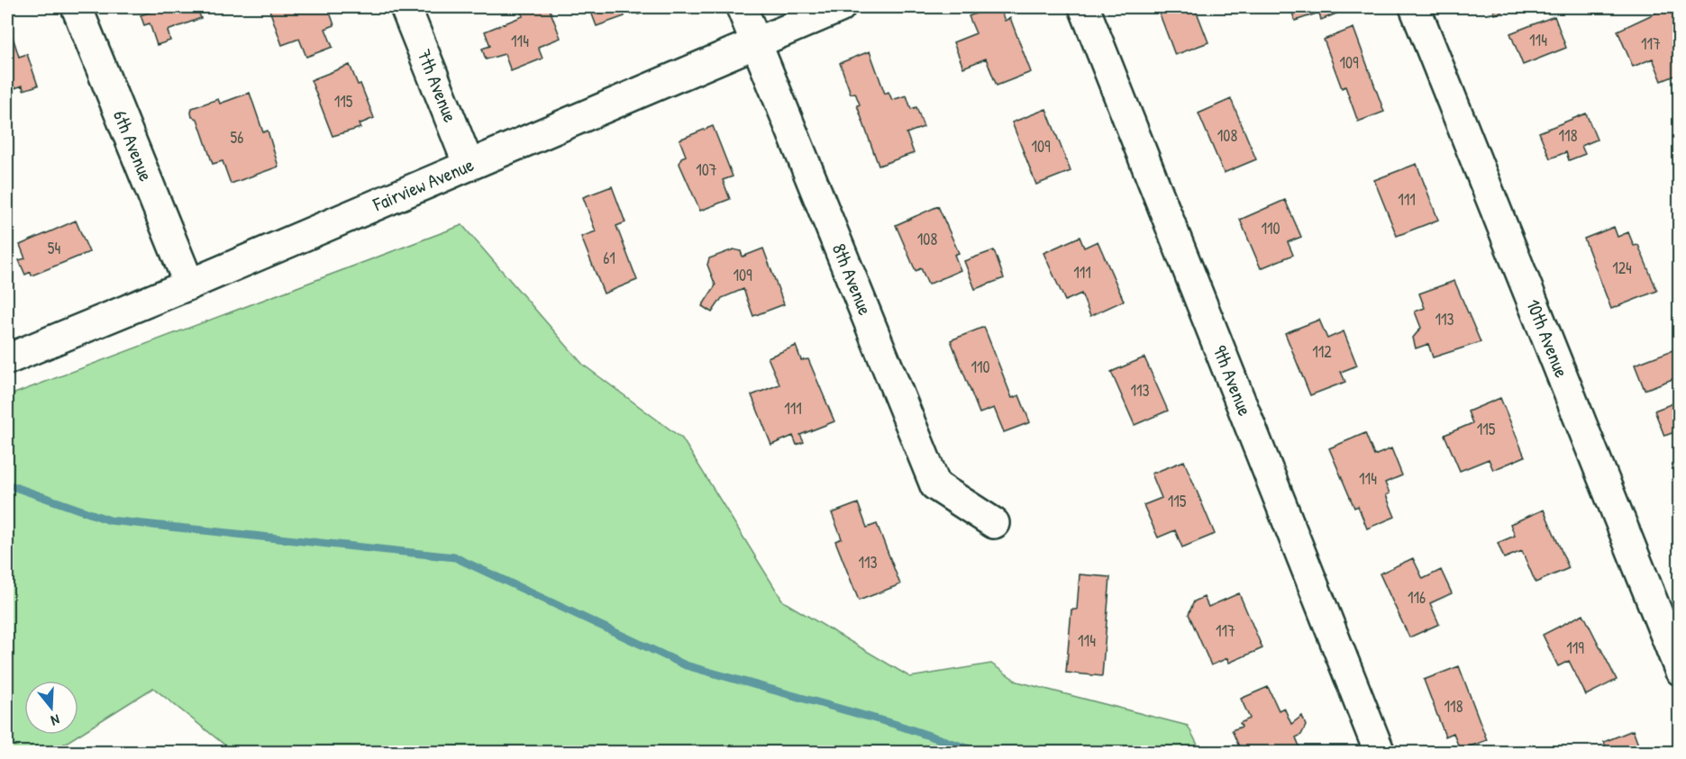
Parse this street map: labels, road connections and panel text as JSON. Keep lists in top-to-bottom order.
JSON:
{
  "streets": {
    "street": [
      "7th Avenue",
      "6th Avenue",
      "Fairview Avenue",
      "8th Avenue",
      "10th Avenue",
      "9th Avenue"
    ]
  },
  "crossings": [
    ["7th Avenue", "Fairview Avenue"],
    ["6th Avenue", "Fairview Avenue"],
    ["Fairview Avenue", "8th Avenue"]
  ],
  "house_numbers": [
    "114",
    "114",
    "117",
    "109",
    "115",
    "108",
    "118",
    "56",
    "109",
    "107",
    "111",
    "110",
    "108",
    "54",
    "61",
    "124",
    "111",
    "109",
    "113",
    "112",
    "110",
    "113",
    "111",
    "115",
    "114",
    "115",
    "113",
    "116",
    "117",
    "114",
    "119",
    "118"
  ],
  "north": "bottom"
}
